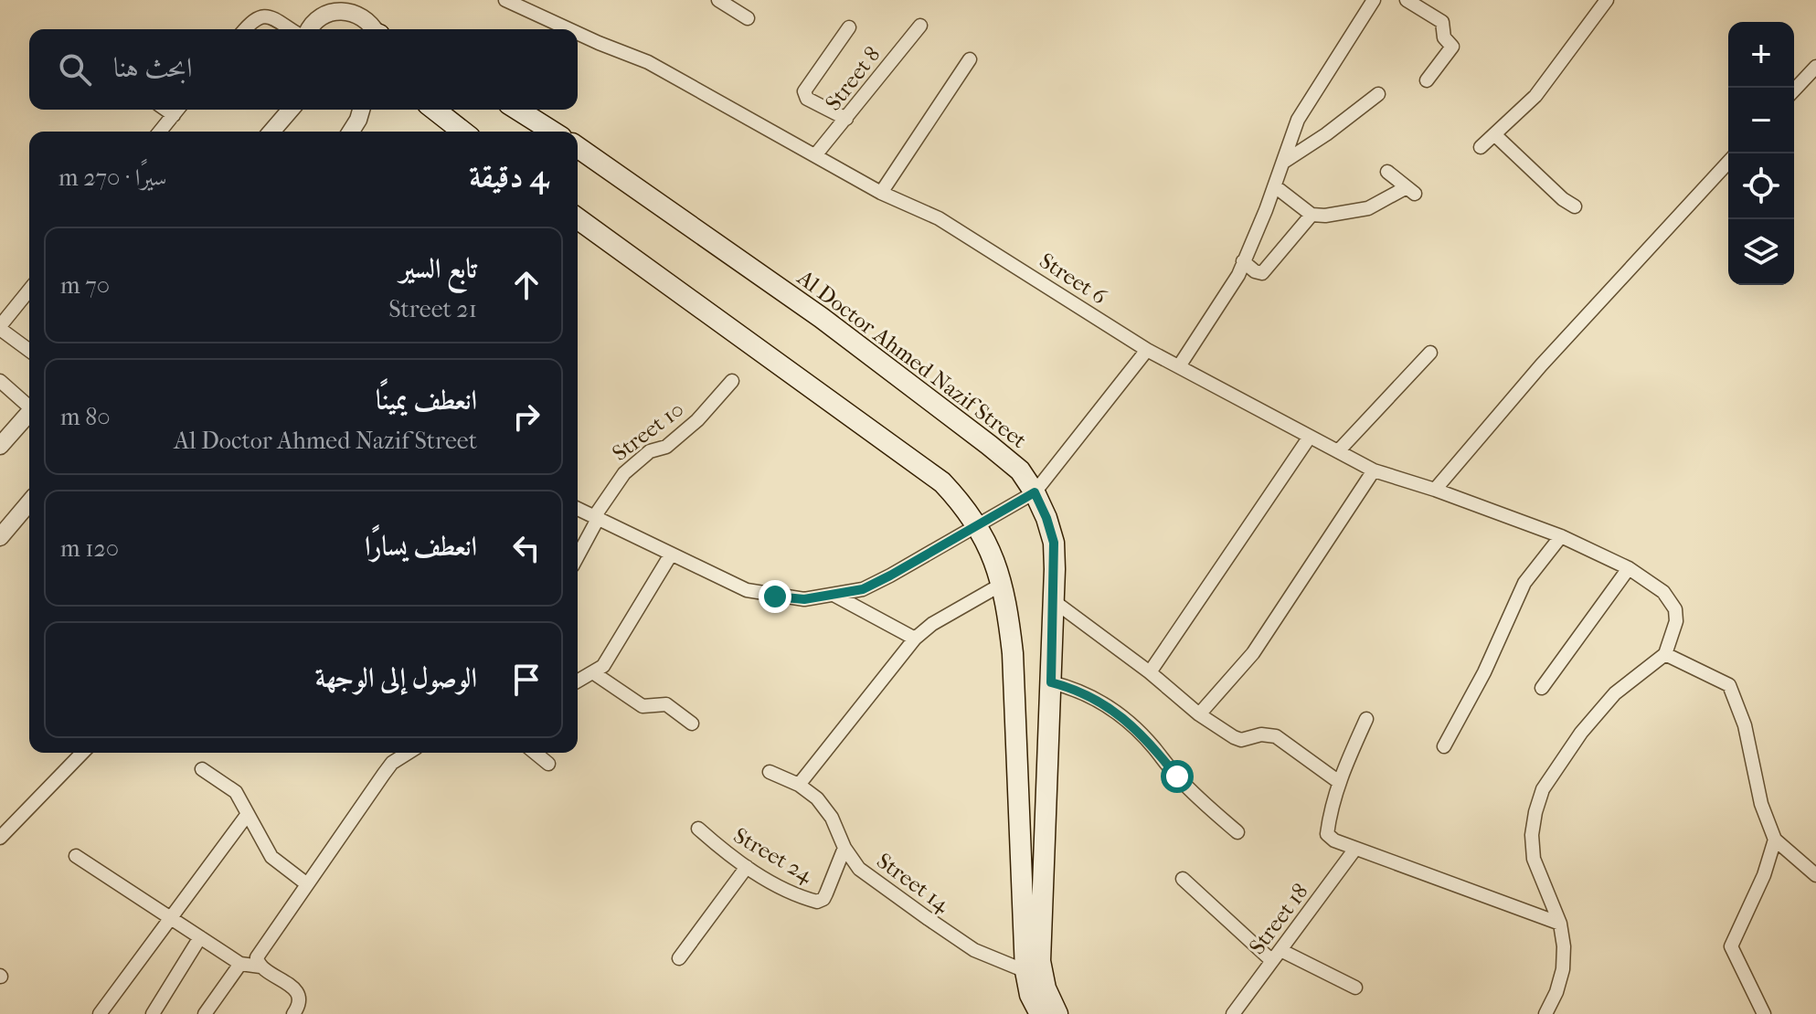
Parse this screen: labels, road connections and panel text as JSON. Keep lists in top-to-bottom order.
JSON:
{
  "streets": {
    "main road": ["Al Doctor Ahmed Nazif Street"],
    "street": [
      "Street 8",
      "Street 6",
      "Street 10",
      "Street 24",
      "Street 14",
      "Street 18"
    ]
  },
  "crossings": [
    ["Street 8", "Street 6"],
    ["Street 24", "Street 14"]
  ],
  "page": {
    "map_buttons": ["+", "−"],
    "search": "ابحث هنا",
    "heading": ["4 دقيقة", "سيرًا · 270 m"],
    "list": [
      ["تابع السير", "Street 21", "70 m"],
      ["انعطف يمينًا", "Al Doctor Ahmed Nazif Street", "80 m"],
      ["انعطف يسارًا", "120 m"],
      "الوصول إلى الوجهة"
    ]
  }
}
